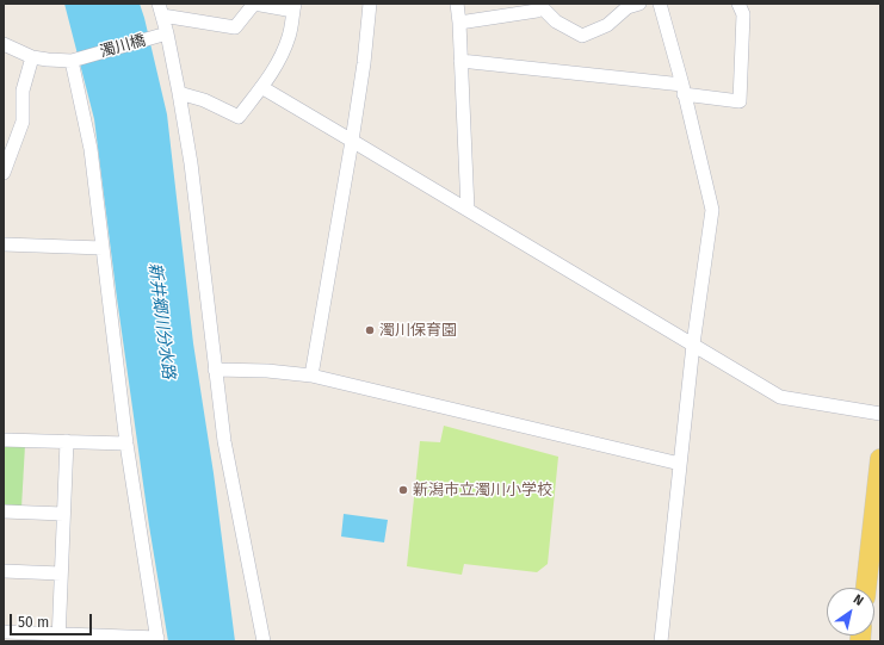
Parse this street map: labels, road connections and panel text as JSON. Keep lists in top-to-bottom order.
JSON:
{
  "streets": {
    "street": ["濁川橋"]
  },
  "water": ["新井郷川分水路"],
  "places": ["濁川保育園", "新潟市立濁川小学校"],
  "scale_bar": "50 m",
  "north": "top right"
}
